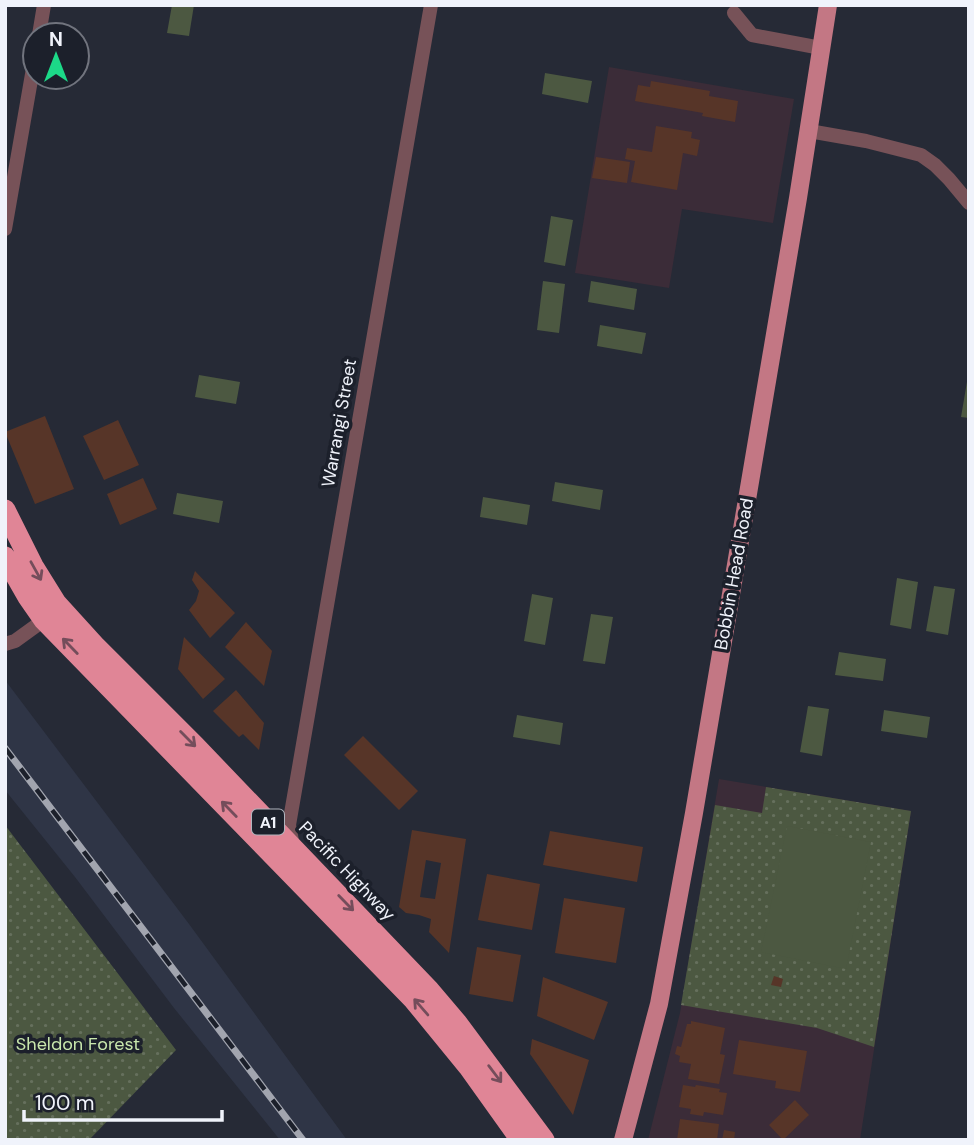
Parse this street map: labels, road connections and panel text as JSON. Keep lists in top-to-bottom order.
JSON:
{
  "streets": {
    "highway": ["A1", "Pacific Highway"],
    "main road": ["Bobbin Head Road"],
    "street": ["Warrangi Street"]
  },
  "crossings": [
    ["Warrangi Street", "Pacific Highway"]
  ],
  "parks": ["Sheldon Forest"],
  "scale_bar": "100 m",
  "north": "top"
}
